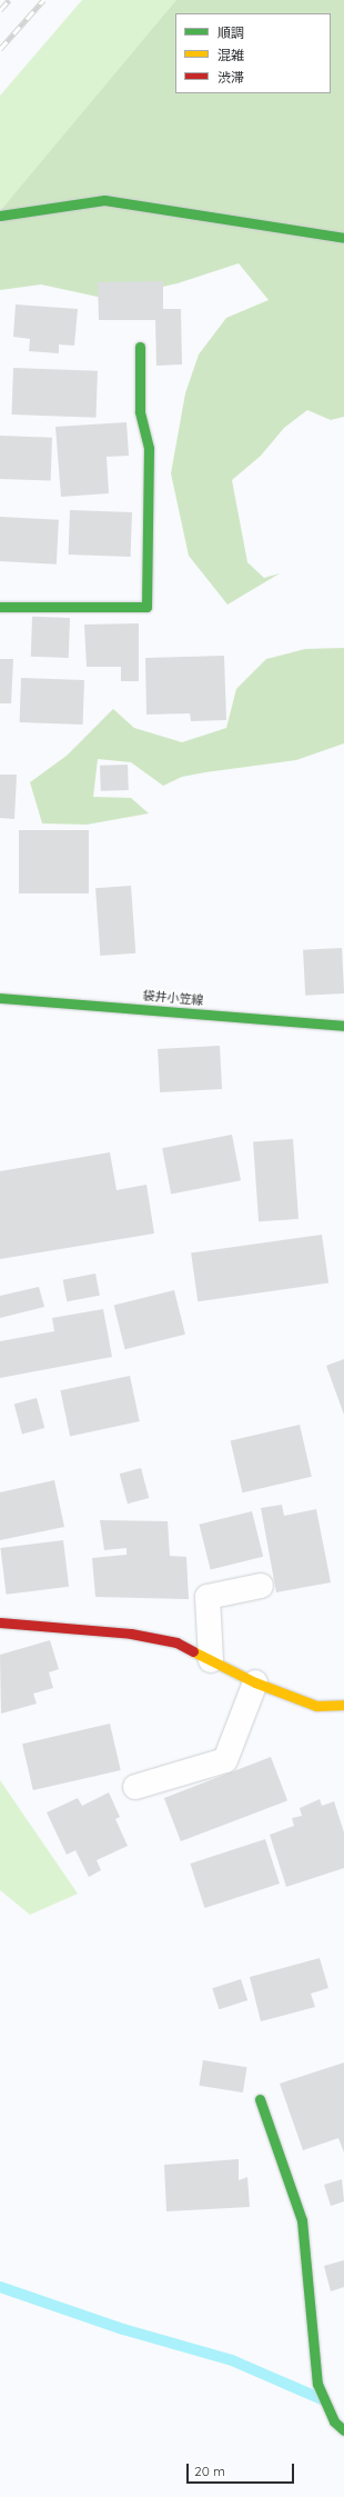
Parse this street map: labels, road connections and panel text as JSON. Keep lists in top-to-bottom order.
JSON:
{
  "streets": {
    "street": ["袋井小笠線"]
  },
  "legend": ["順調", "混雑", "渋滞"],
  "scale_bar": "20 m"
}
